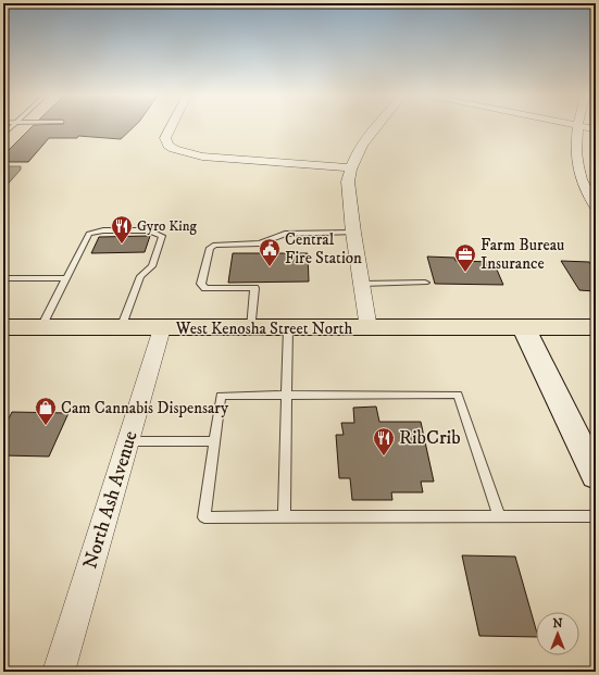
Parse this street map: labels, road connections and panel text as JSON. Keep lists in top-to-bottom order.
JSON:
{
  "streets": {
    "main road": ["West Kenosha Street North"],
    "street": ["North Ash Avenue"]
  },
  "crossings": [
    ["West Kenosha Street North", "North Ash Avenue"]
  ],
  "places": {
    "restaurant": ["Gyro King", "RibCrib"],
    "public building": ["Central Fire Station"],
    "office": ["Farm Bureau Insurance"],
    "shop": ["Cam Cannabis Dispensary"]
  },
  "north": "top"
}
